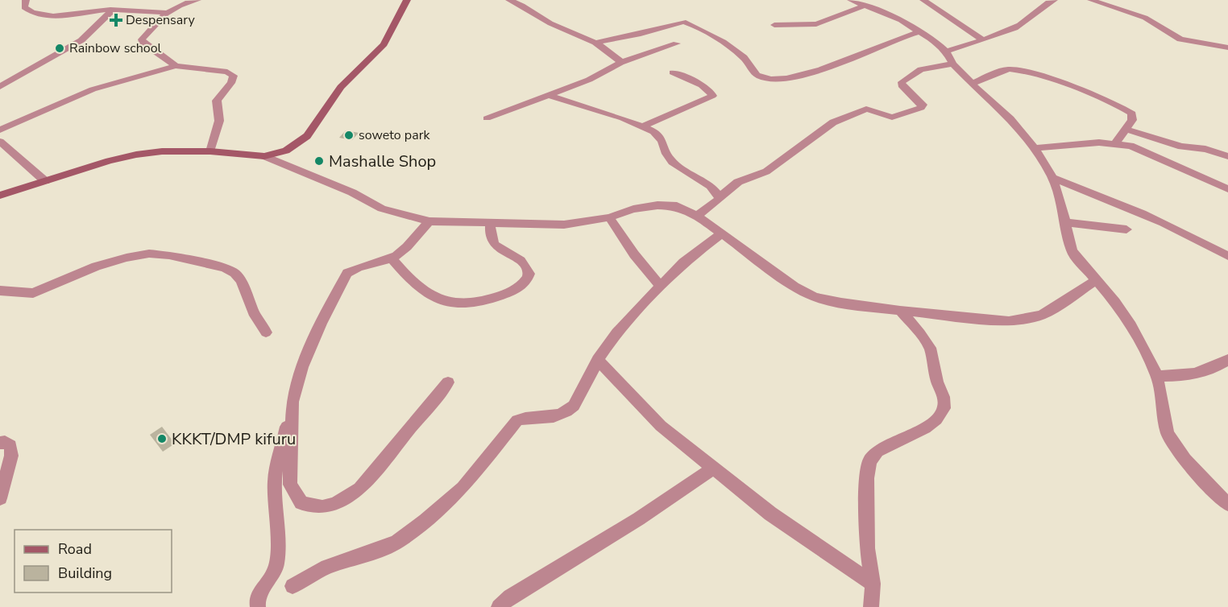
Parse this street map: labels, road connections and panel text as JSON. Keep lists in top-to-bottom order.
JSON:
{
  "places": {
    "health": ["Despensary"],
    "other": [
      "Rainbow school",
      "soweto park",
      "Mashalle Shop",
      "KKKT/DMP kifuru"
    ]
  },
  "legend": ["Road", "Building"]
}
